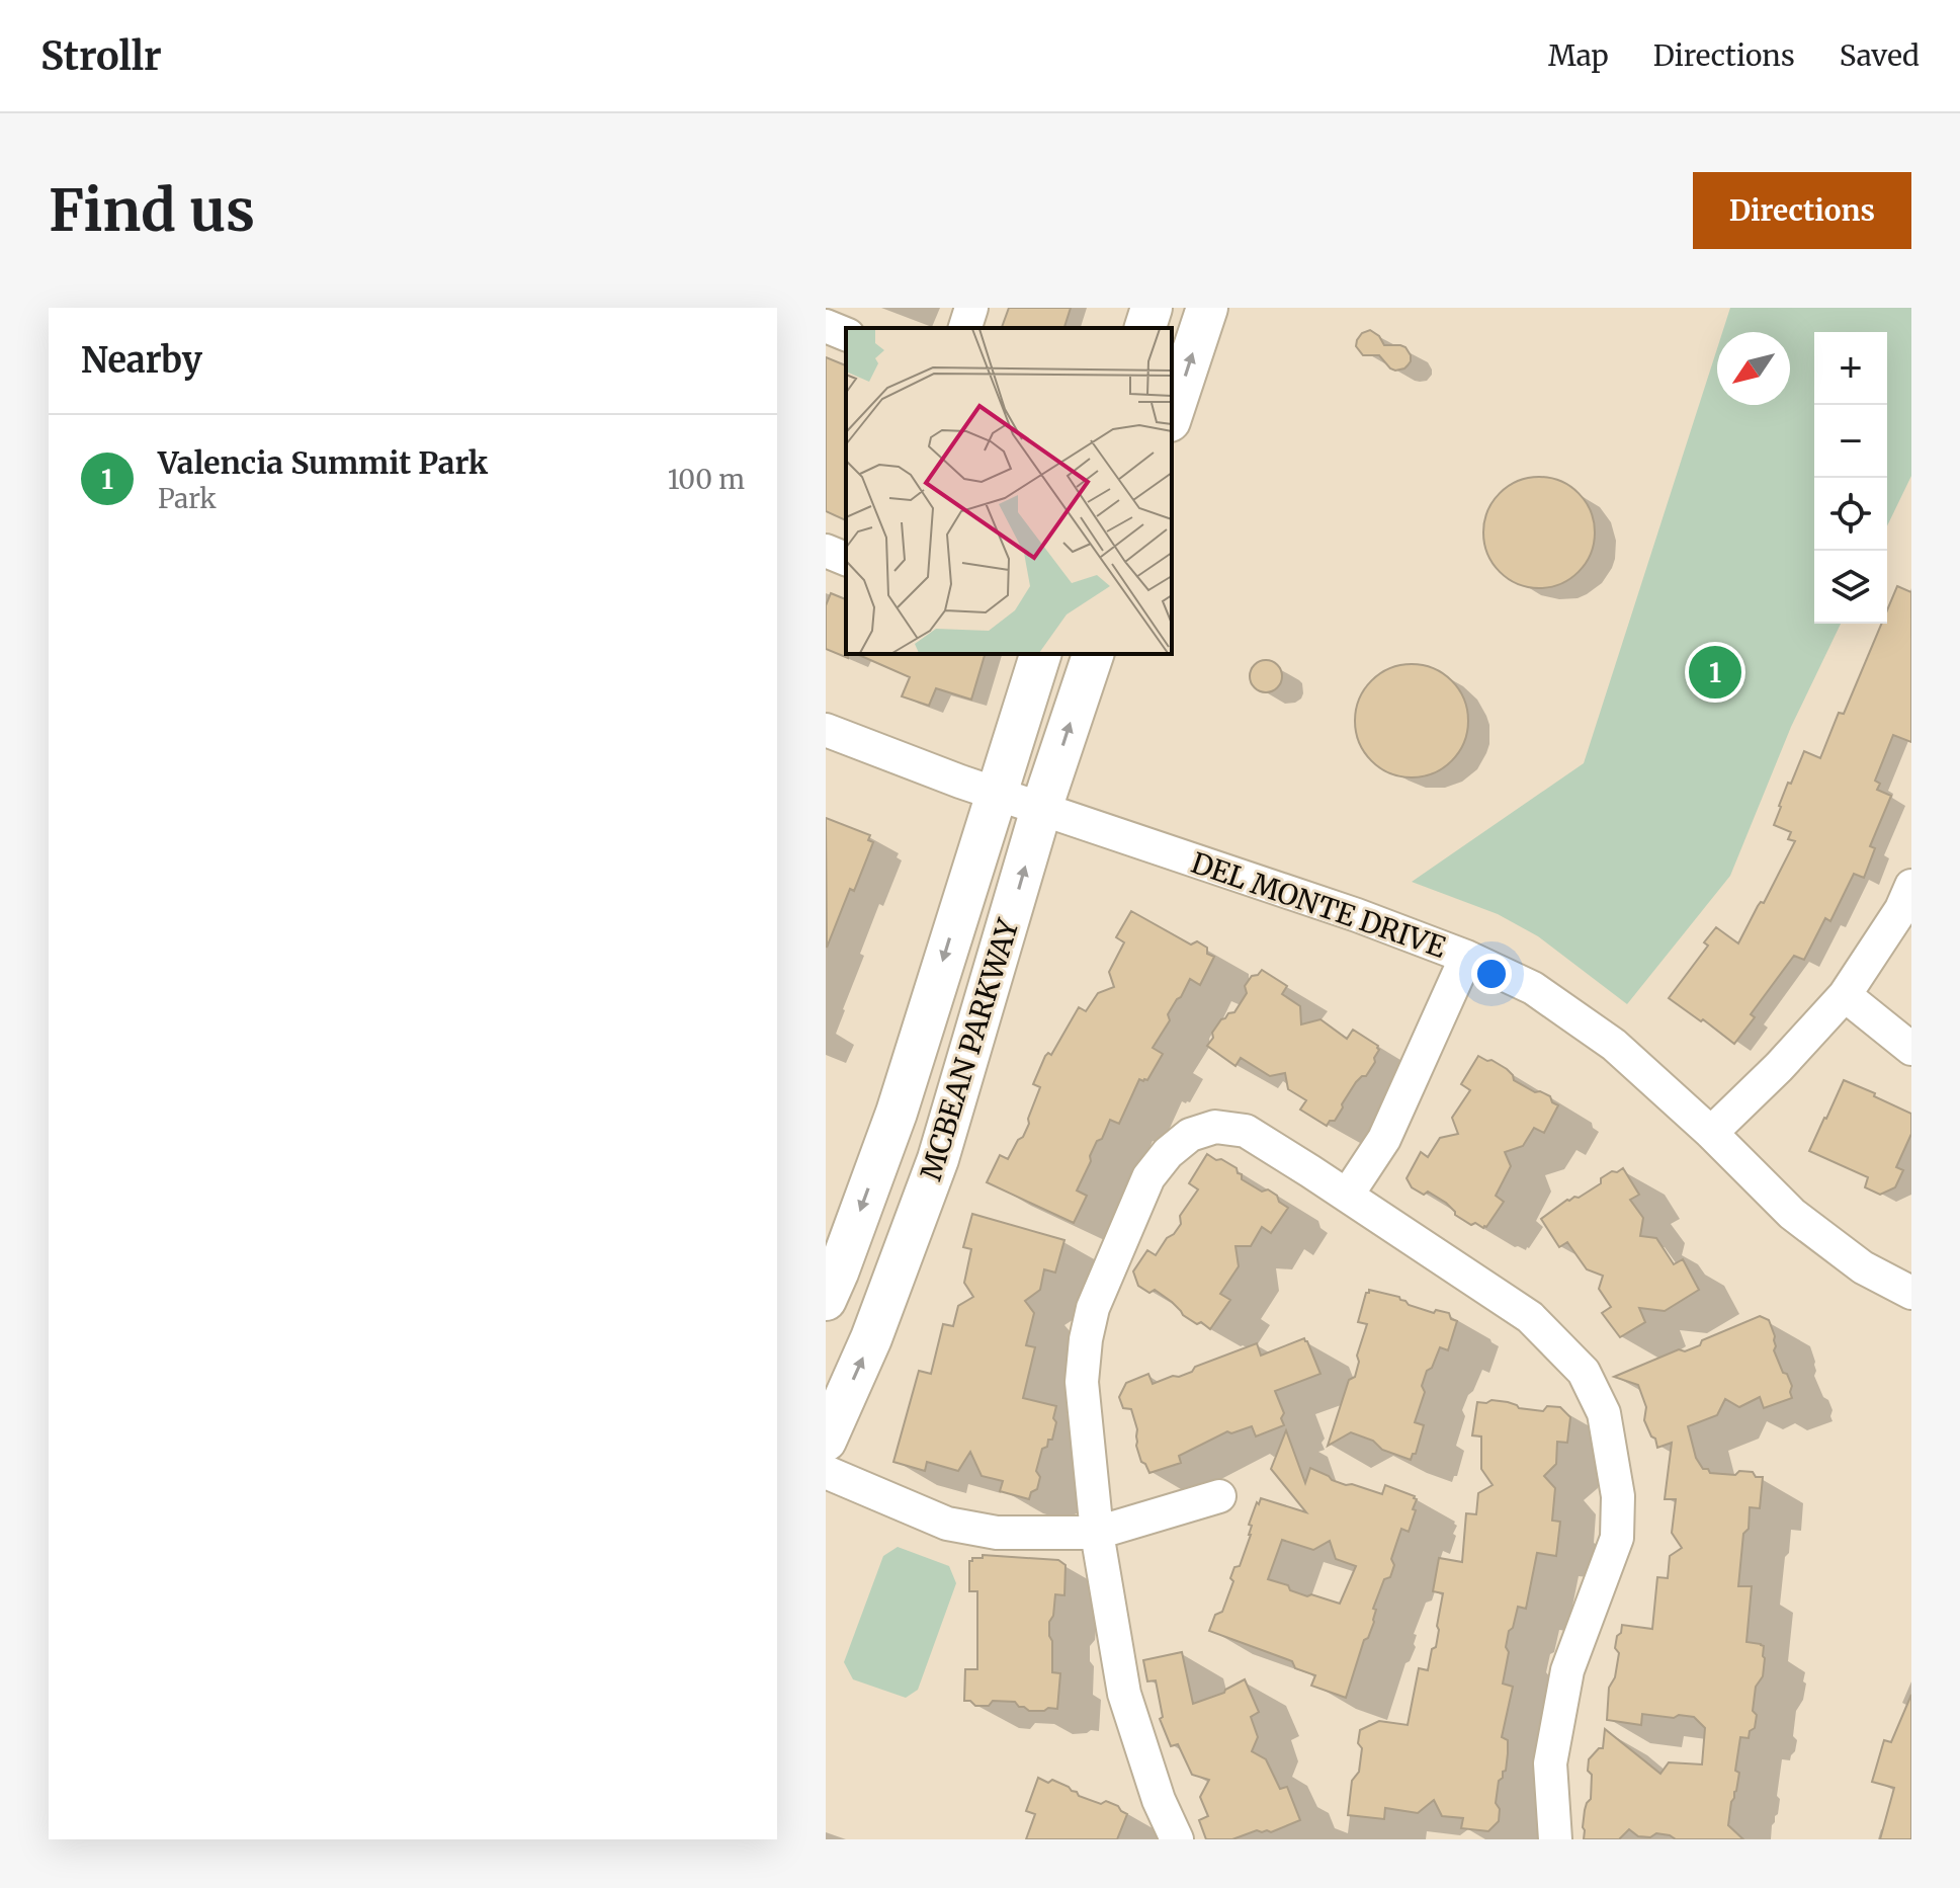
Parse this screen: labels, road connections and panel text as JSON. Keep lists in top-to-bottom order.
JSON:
{
  "streets": {
    "main road": ["MCBEAN PARKWAY"],
    "street": ["DEL MONTE DRIVE"]
  },
  "crossings": [
    ["DEL MONTE DRIVE", "MCBEAN PARKWAY"]
  ],
  "north": "bottom left",
  "page": {
    "header": "Strollr",
    "nav": ["Map", "Directions", "Saved"],
    "buttons": "Directions",
    "title": "Find us",
    "heading": "Nearby",
    "map_buttons": ["+", "−"],
    "list": [
      {
        "mark": "1",
        "name": "Valencia Summit Park",
        "note": "Park",
        "value": "100 m"
      }
    ],
    "pins": "1"
  }
}
